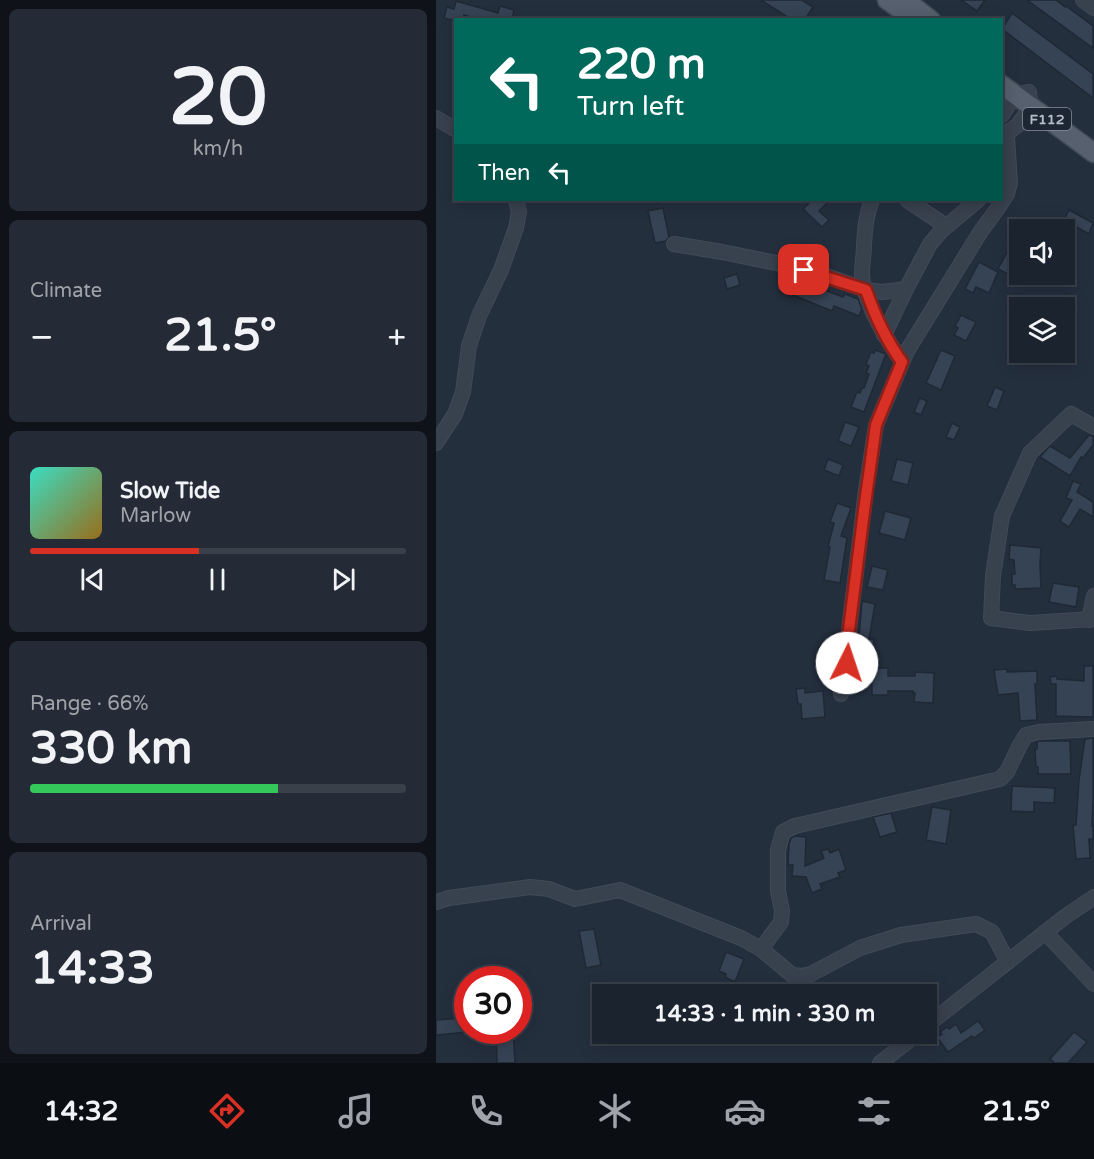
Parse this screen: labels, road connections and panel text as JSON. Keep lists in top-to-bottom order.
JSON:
{
  "streets": {
    "main road": ["F112"]
  },
  "page": {
    "tile": [
      ["20", "km/h"],
      "Climate",
      ["Range · 66%", "330 km"],
      ["Arrival", "14:33"]
    ],
    "turn": ["220 m", "Turn left"],
    "then": "Then",
    "heat": ["−", "21.5°", "+"],
    "song": ["Slow Tide", "Marlow"],
    "limit": "30",
    "trip": "14:33 · 1 min · 330 m",
    "tabs": ["14:32", "21.5°"]
  }
}
